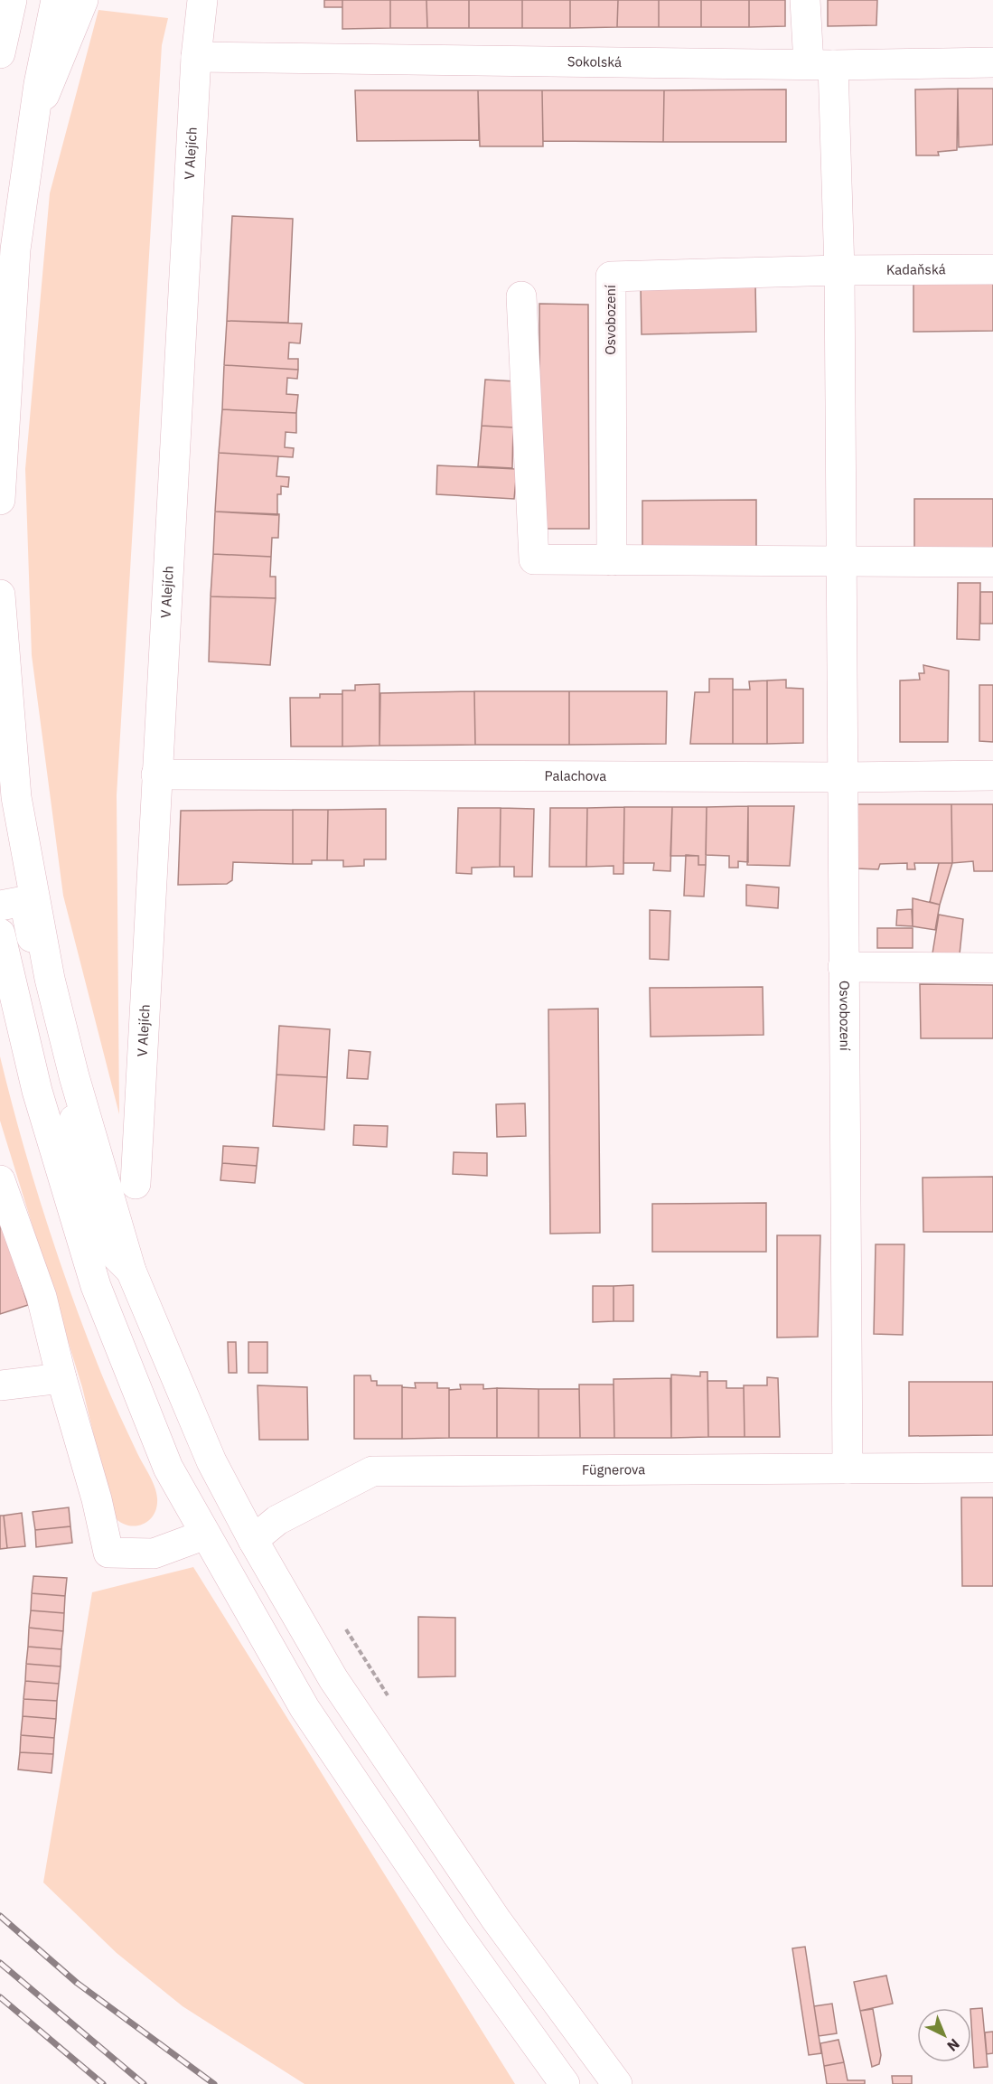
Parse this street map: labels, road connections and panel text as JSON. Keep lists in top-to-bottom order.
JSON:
{
  "streets": {
    "main road": [
      "Sokolská",
      "V Alejích",
      "Kadaňská",
      "Osvobození",
      "Palachova",
      "Fügnerova"
    ]
  },
  "crossings": [
    ["Sokolská", "V Alejích"],
    ["Sokolská", "Osvobození"],
    ["V Alejích", "Palachova"],
    ["Kadaňská", "Osvobození"],
    ["Osvobození", "Palachova"],
    ["Osvobození", "Fügnerova"]
  ],
  "north": "bottom right"
}
